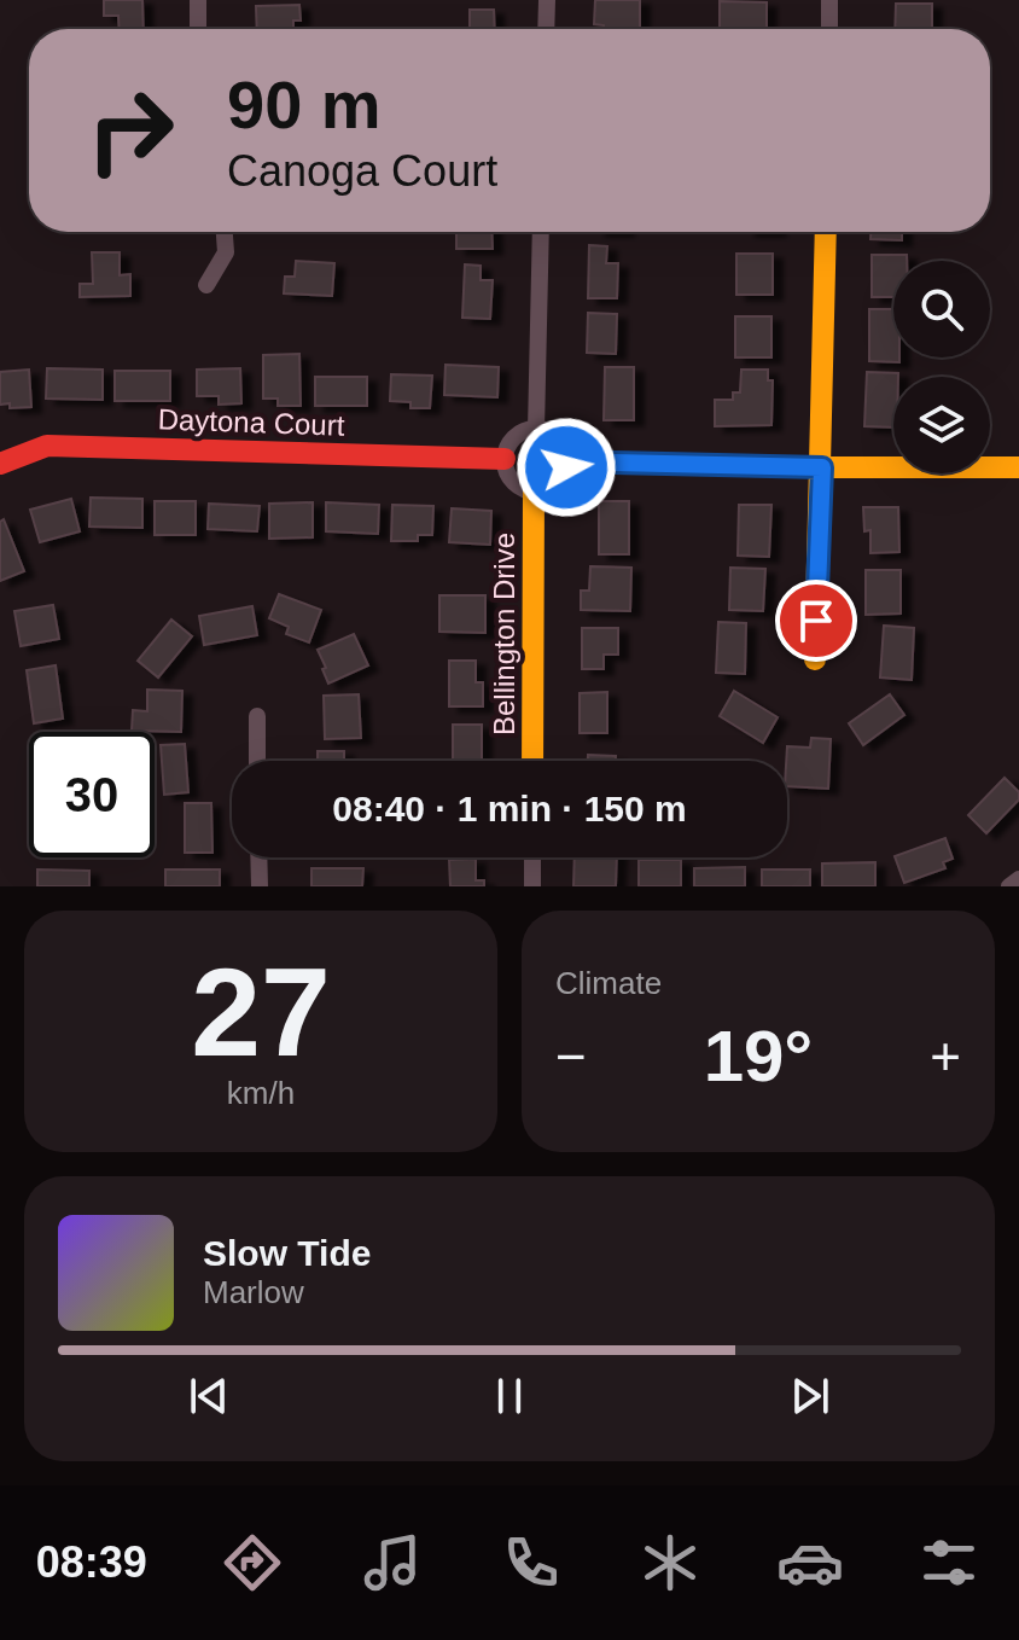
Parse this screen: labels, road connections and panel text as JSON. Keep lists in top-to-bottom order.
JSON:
{
  "streets": {
    "street": ["Daytona Court", "Bellington Drive"]
  },
  "crossings": [
    ["Daytona Court", "Bellington Drive"]
  ],
  "page": {
    "turn": ["90 m", "Canoga Court"],
    "limit": "30",
    "trip": "08:40 · 1 min · 150 m",
    "tile": [
      ["27", "km/h"],
      "Climate"
    ],
    "heat": ["−", "19°", "+"],
    "song": ["Slow Tide", "Marlow"],
    "tabs": "08:39"
  }
}
